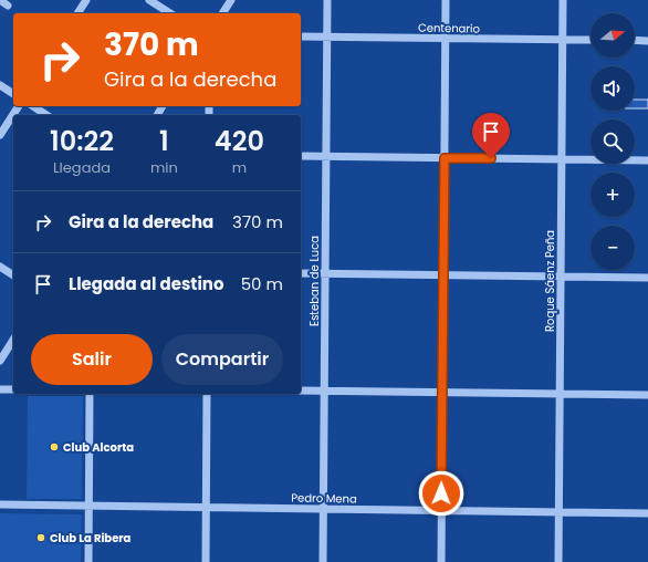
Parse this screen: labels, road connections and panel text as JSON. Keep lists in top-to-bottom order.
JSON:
{
  "streets": {
    "street": [
      "Centenario",
      "Esteban de Luca",
      "Roque Sáenz Peña",
      "Pedro Mena"
    ]
  },
  "crossings": [
    ["Centenario", "Esteban de Luca"],
    ["Centenario", "Roque Sáenz Peña"],
    ["Esteban de Luca", "Pedro Mena"],
    ["Roque Sáenz Peña", "Pedro Mena"]
  ],
  "places": ["Club Alcorta", "Club La Ribera"],
  "north": "right",
  "page": {
    "map_buttons": ["+", "−"],
    "turn": ["370 m", "Gira a la derecha"],
    "eta": [
      "10:22",
      "Llegada",
      "1",
      "min",
      "420",
      "m"
    ],
    "list": [
      {
        "name": "Gira a la derecha",
        "value": "370 m"
      },
      {
        "name": "Llegada al destino",
        "value": "50 m"
      }
    ],
    "buttons": ["Salir", "Compartir"]
  }
}
